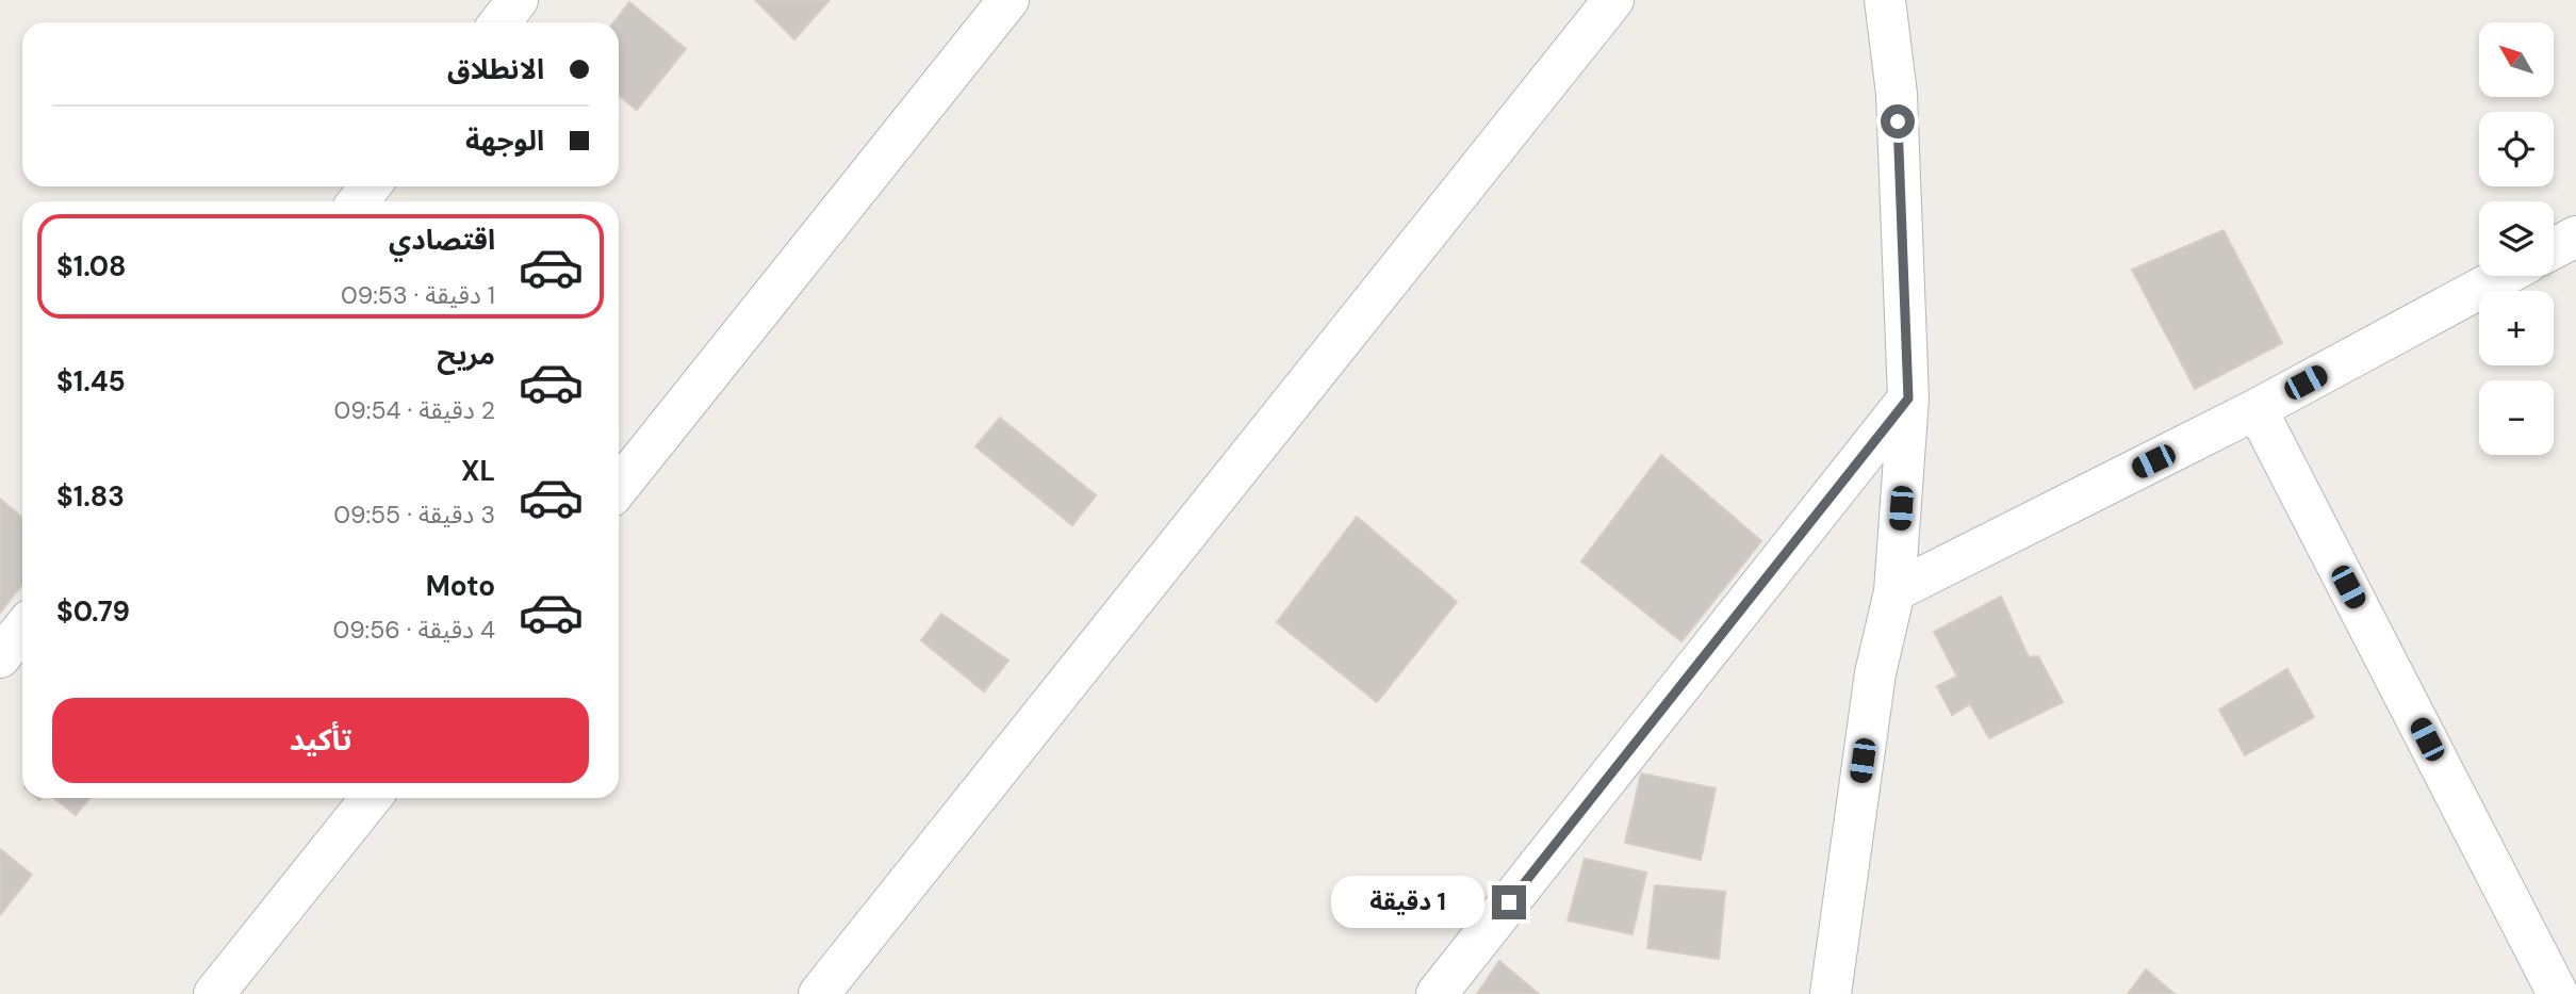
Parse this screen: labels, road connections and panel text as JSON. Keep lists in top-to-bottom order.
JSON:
{
  "north": "top left",
  "page": {
    "map_buttons": ["+", "−"],
    "banner": ["الانطلاق", "الوجهة"],
    "list": [
      {
        "name": "اقتصادي",
        "note": "1 دقيقة · 09:53",
        "value": "$1.08"
      },
      {
        "name": "مريح",
        "note": "2 دقيقة · 09:54",
        "value": "$1.45"
      },
      {
        "name": "XL",
        "note": "3 دقيقة · 09:55",
        "value": "$1.83"
      },
      {
        "name": "Moto",
        "note": "4 دقيقة · 09:56",
        "value": "$0.79"
      }
    ],
    "buttons": "تأكيد",
    "bubble": "1 دقيقة"
  }
}
